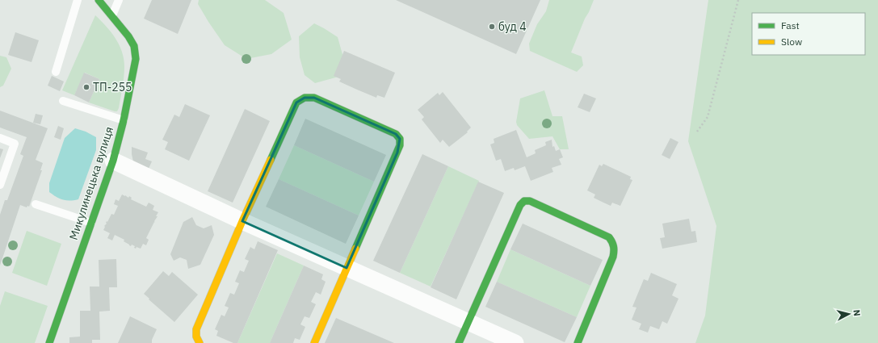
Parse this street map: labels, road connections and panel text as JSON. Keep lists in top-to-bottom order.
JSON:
{
  "streets": {
    "street": ["Микулинецька вулиця"]
  },
  "places": ["буд 4", "ТП-255"],
  "legend": ["Fast", "Slow"],
  "north": "right"
}
